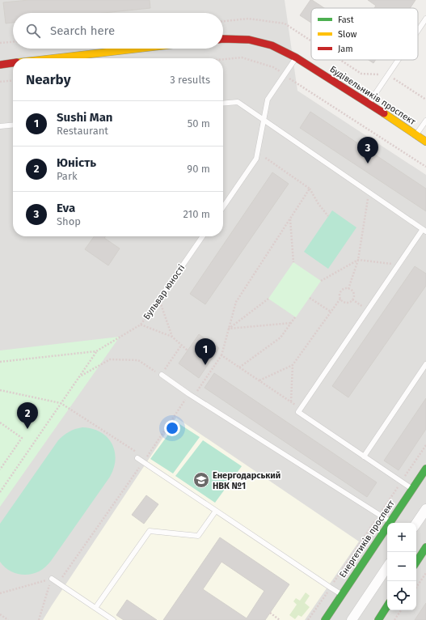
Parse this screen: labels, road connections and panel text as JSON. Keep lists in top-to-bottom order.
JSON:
{
  "streets": {
    "street": ["Будівельників проспект", "Енергетиків проспект"],
    "lane": ["Бульвар юності"]
  },
  "places": {
    "school or university": ["Енергодарський НВК №1"]
  },
  "legend": ["Fast", "Slow", "Jam"],
  "page": {
    "search": "Search here",
    "heading": ["Nearby", "3 results"],
    "list": [
      {
        "mark": "1",
        "name": "Sushi Man",
        "note": "Restaurant",
        "value": "50 m"
      },
      {
        "mark": "2",
        "name": "Юність",
        "note": "Park",
        "value": "90 m"
      },
      {
        "mark": "3",
        "name": "Eva",
        "note": "Shop",
        "value": "210 m"
      }
    ],
    "pins": ["3", "1", "2"],
    "map_buttons": ["+", "−"]
  }
}
